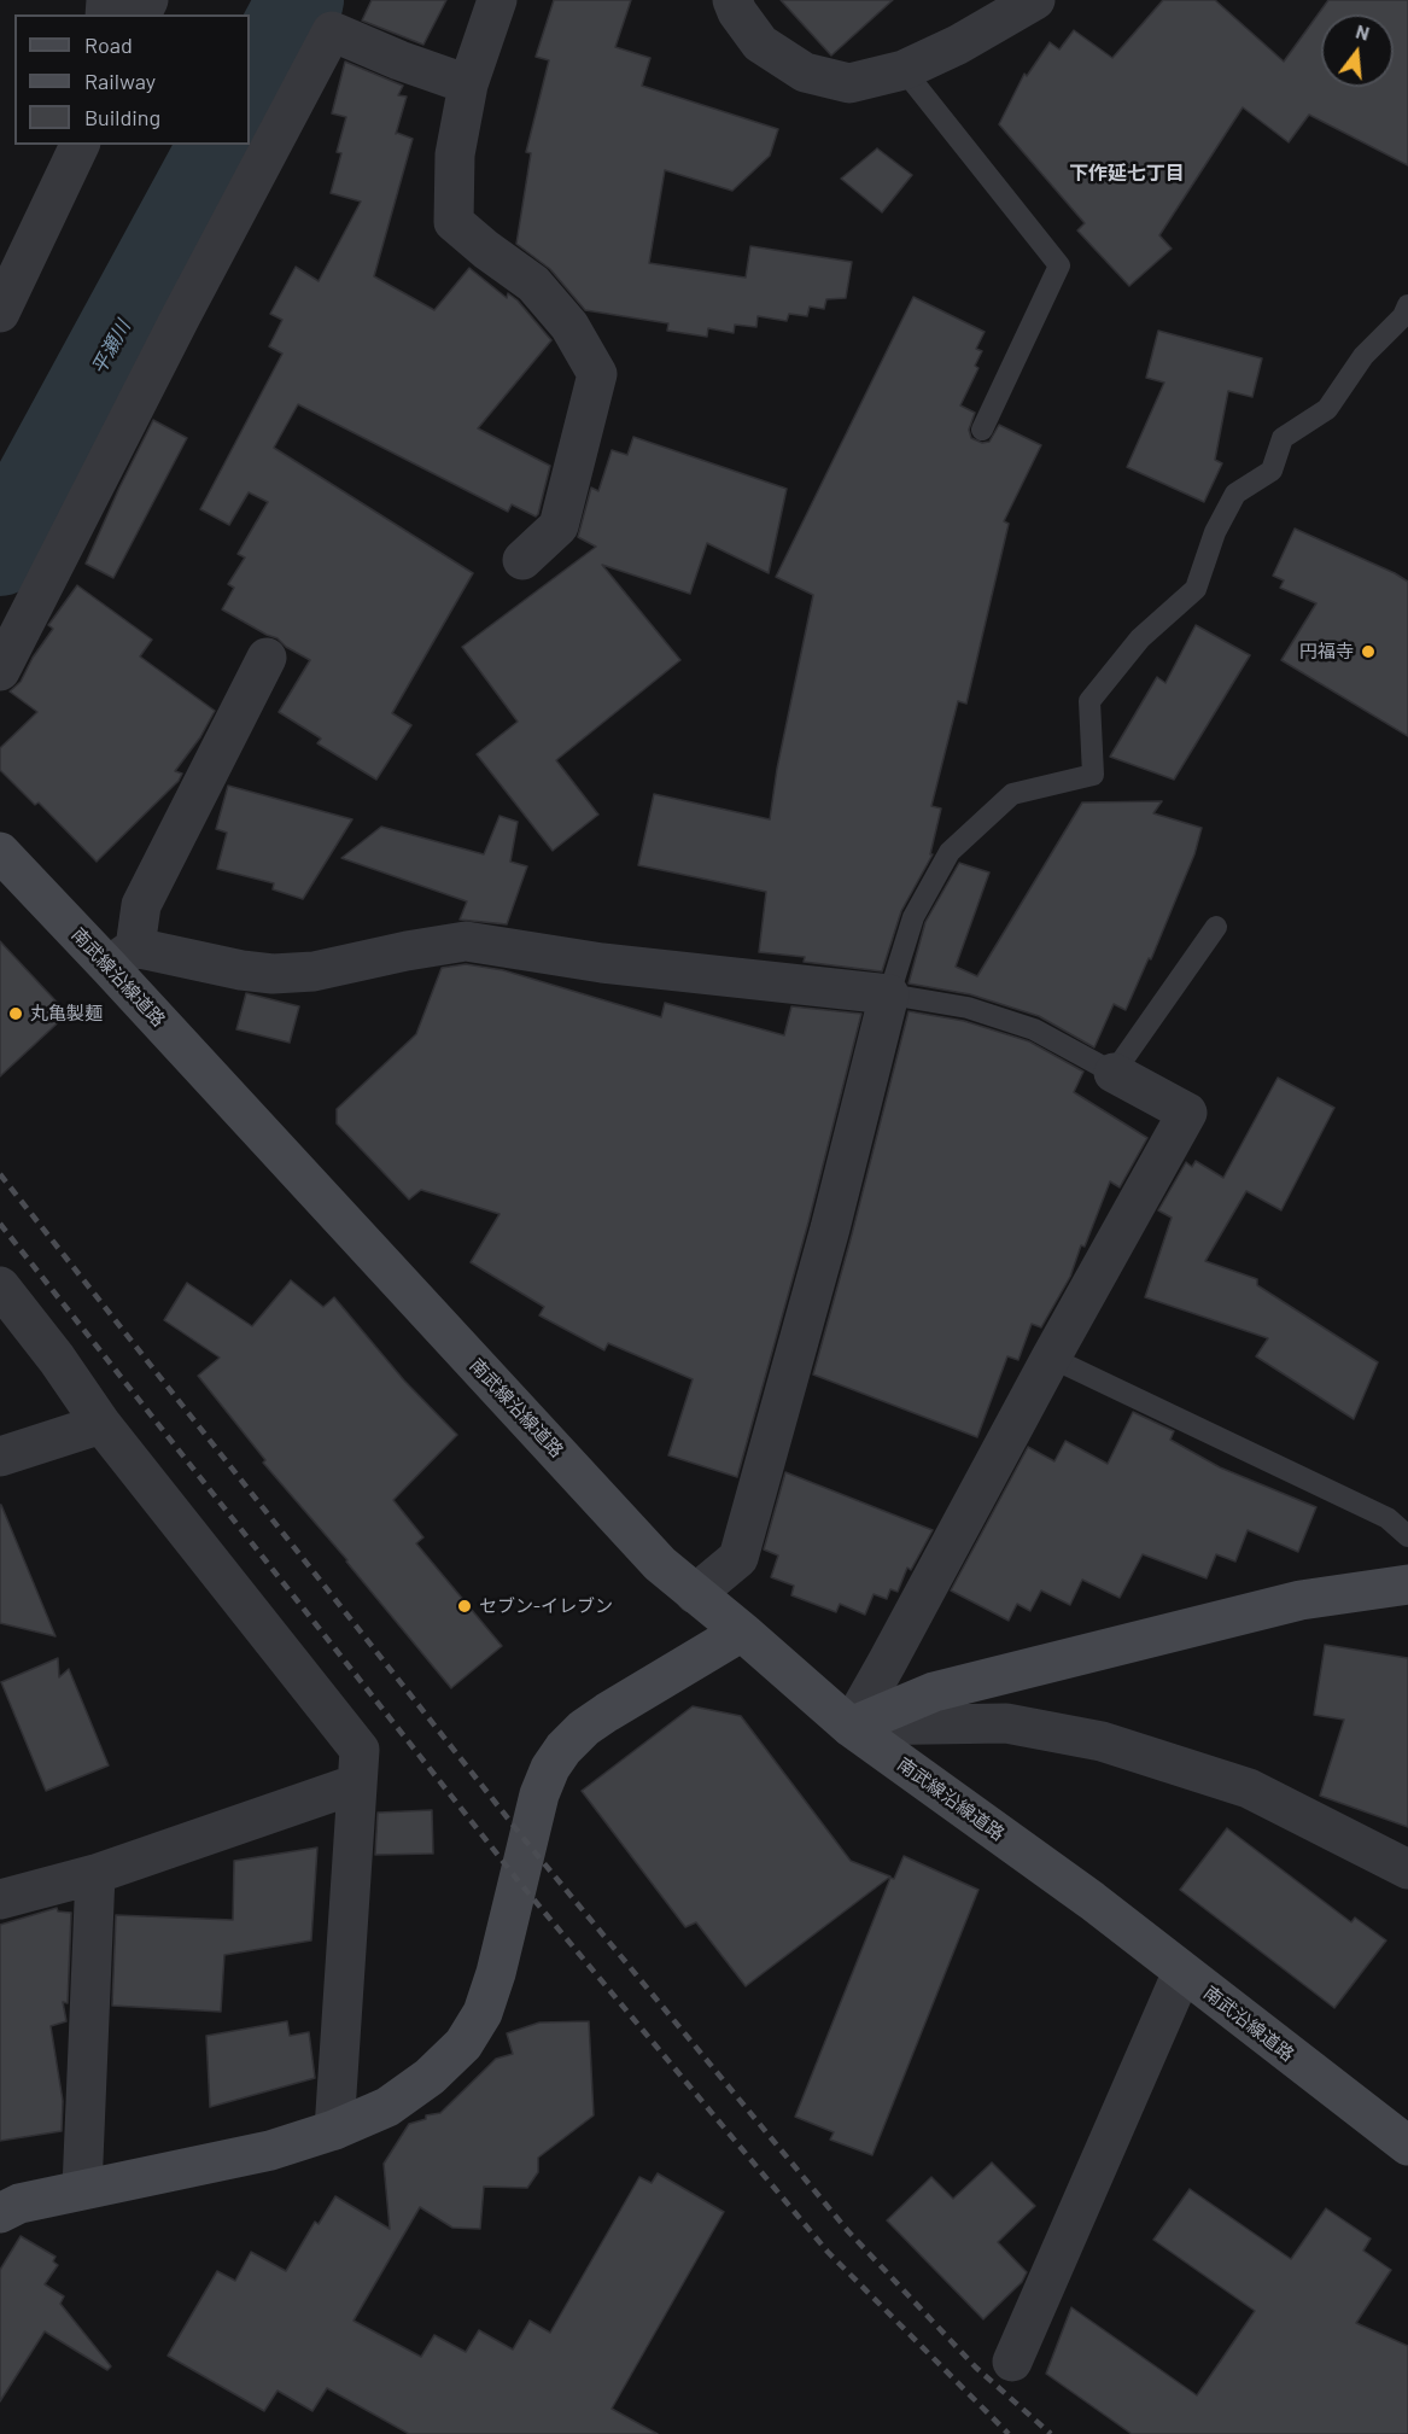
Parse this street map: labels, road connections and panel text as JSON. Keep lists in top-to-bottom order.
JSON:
{
  "streets": {
    "street": ["南武線沿線道路", "南武沿線道路"]
  },
  "crossings": [
    ["南武線沿線道路", "南武沿線道路"]
  ],
  "districts": ["下作延七丁目"],
  "water": ["平瀬川"],
  "places": ["円福寺", "丸亀製麺", "セブン-イレブン"],
  "legend": ["Road", "Railway", "Building"],
  "north": "top"
}
